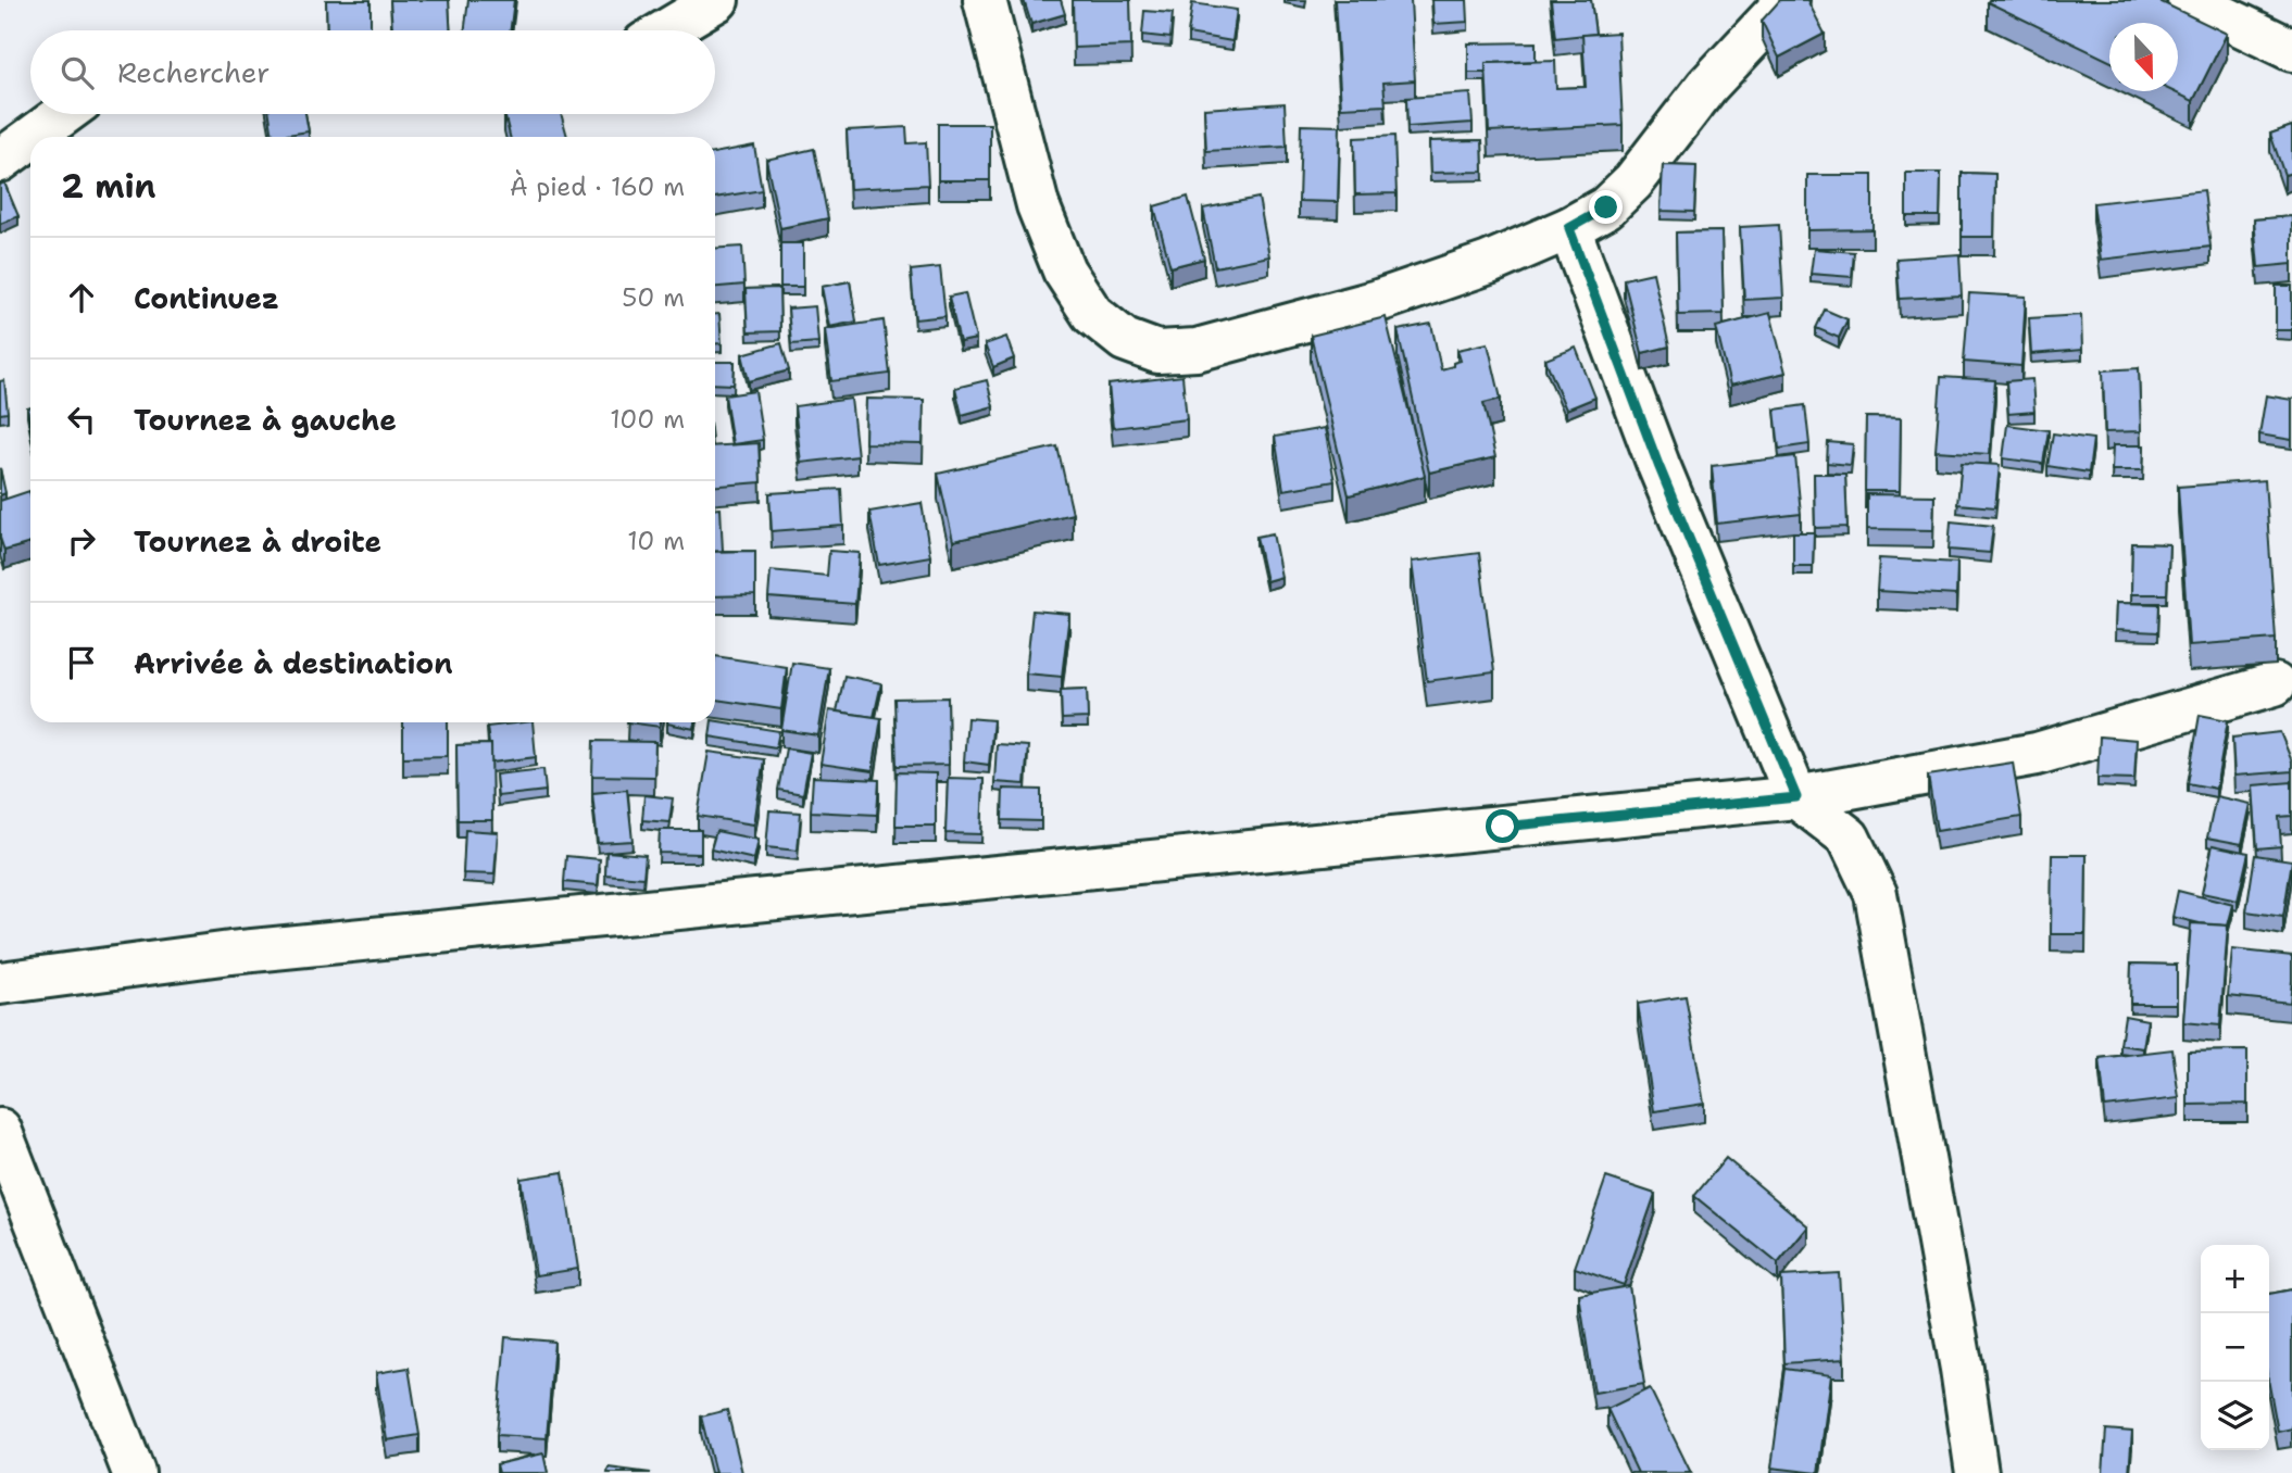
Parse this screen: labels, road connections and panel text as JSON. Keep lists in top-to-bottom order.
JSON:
{
  "north": "bottom",
  "page": {
    "search": "Rechercher",
    "heading": ["2 min", "À pied · 160 m"],
    "list": [
      ["Continuez", "50 m"],
      ["Tournez à gauche", "100 m"],
      ["Tournez à droite", "10 m"],
      "Arrivée à destination"
    ],
    "map_buttons": ["+", "−"]
  }
}
